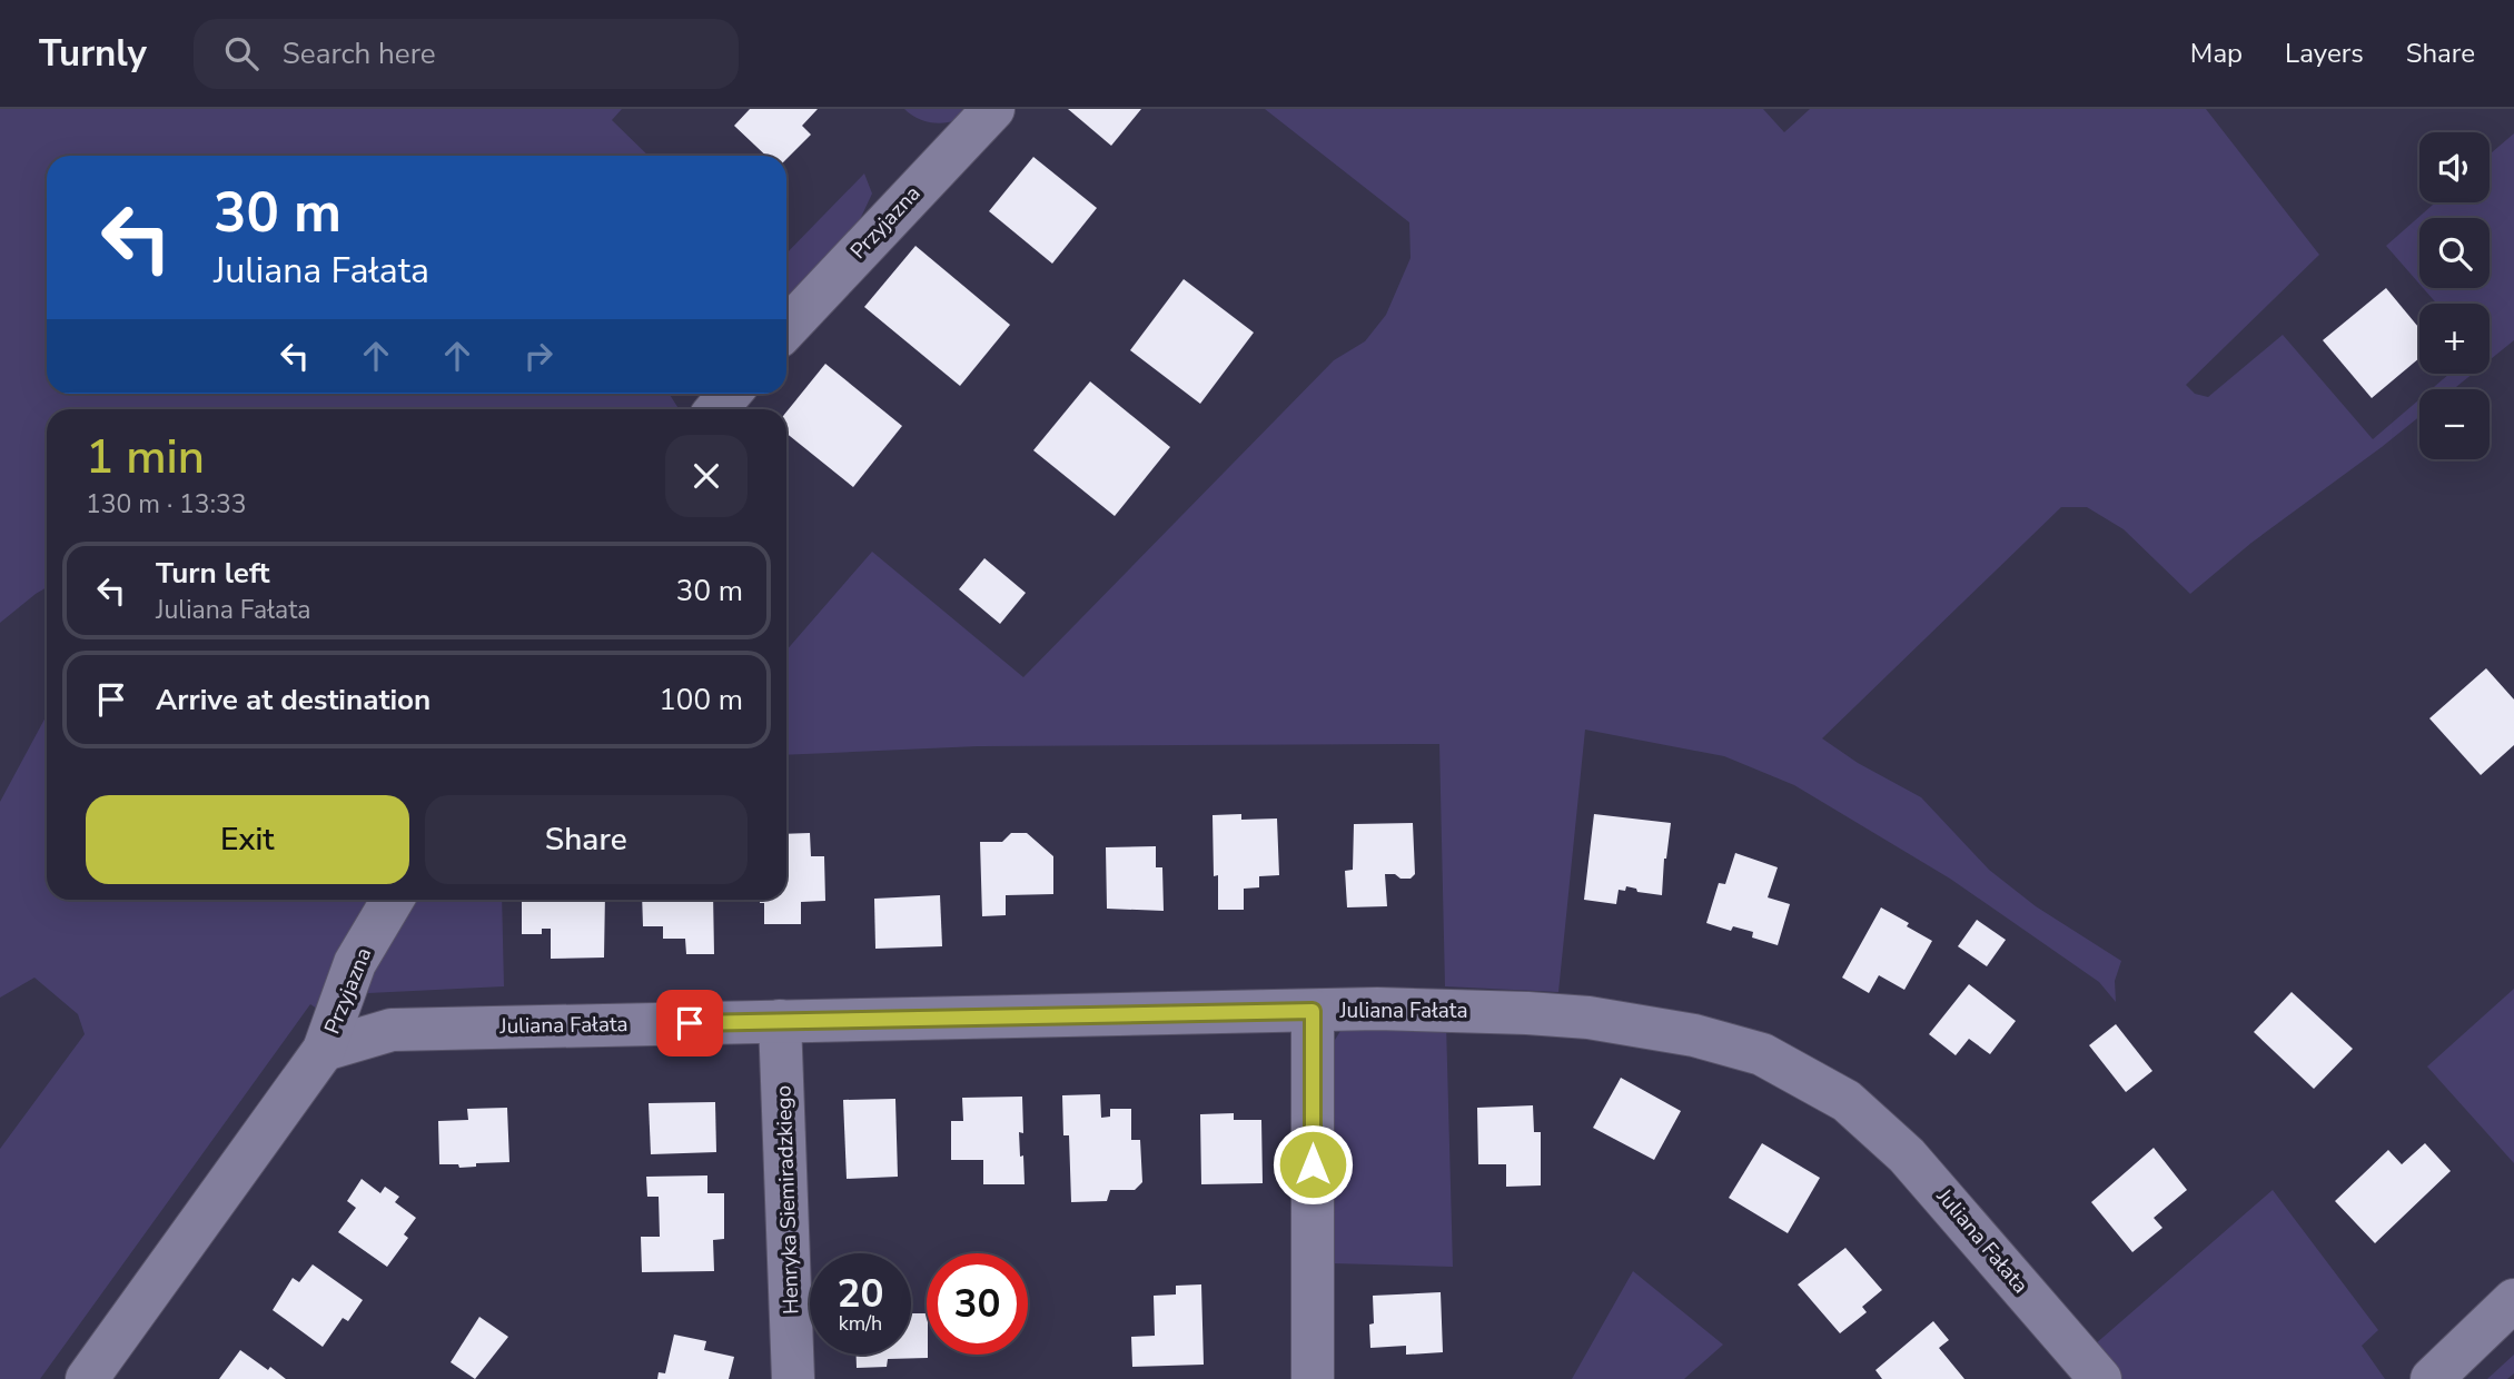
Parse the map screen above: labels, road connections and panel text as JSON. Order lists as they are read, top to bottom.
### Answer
{
  "streets": {
    "street": ["Przyjazna", "Juliana Fałata", "Henryka Siemiradzkiego"]
  },
  "crossings": [
    ["Przyjazna", "Juliana Fałata"],
    ["Juliana Fałata", "Henryka Siemiradzkiego"]
  ],
  "page": {
    "header": "Turnly",
    "search": "Search here",
    "nav": ["Map", "Layers", "Share"],
    "map_buttons": ["+", "−"],
    "turn": ["30 m", "Juliana Fałata"],
    "heading": ["1 min", "130 m · 13:33"],
    "list": [
      {
        "name": "Turn left",
        "note": "Juliana Fałata",
        "value": "30 m"
      },
      {
        "name": "Arrive at destination",
        "value": "100 m"
      }
    ],
    "buttons": ["Exit", "Share"],
    "speed": "20 km/h",
    "limit": "30"
  }
}
